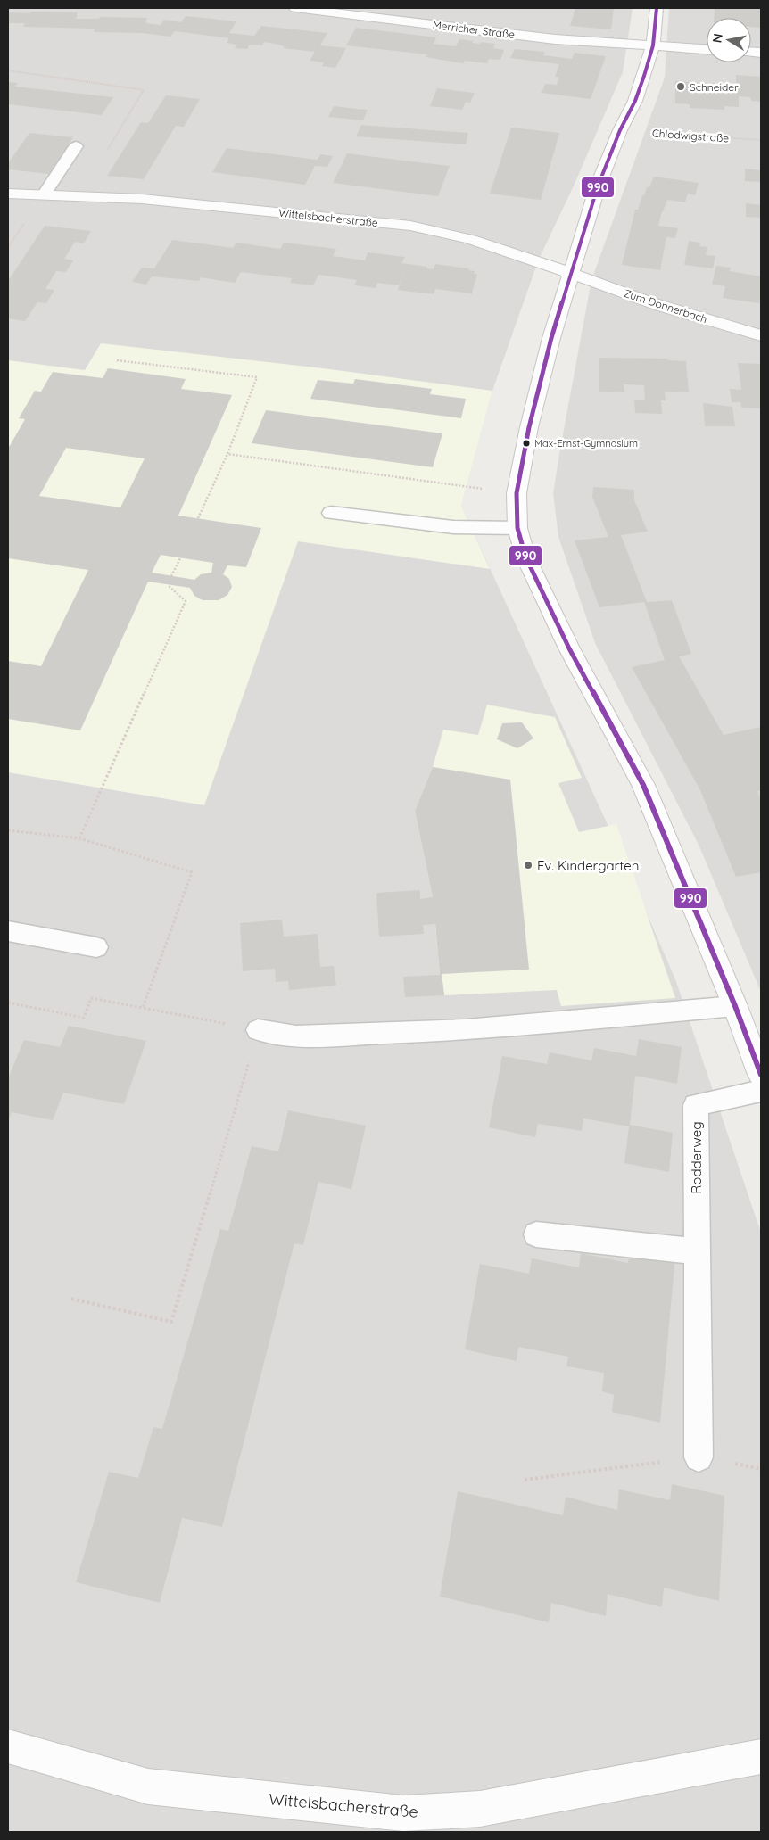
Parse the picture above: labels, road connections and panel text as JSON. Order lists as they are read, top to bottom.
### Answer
{
  "streets": {
    "street": ["Merricher Straße", "Wittelsbacherstraße", "Zum Donnerbach"],
    "lane": ["Rodderweg"],
    "path": ["Chlodwigstraße"]
  },
  "crossings": [
    ["Wittelsbacherstraße", "Zum Donnerbach"]
  ],
  "places": ["Schneider", "Max-Ernst-Gymnasium", "Ev. Kindergarten"],
  "lines": ["transit line 990"],
  "north": "left"
}
